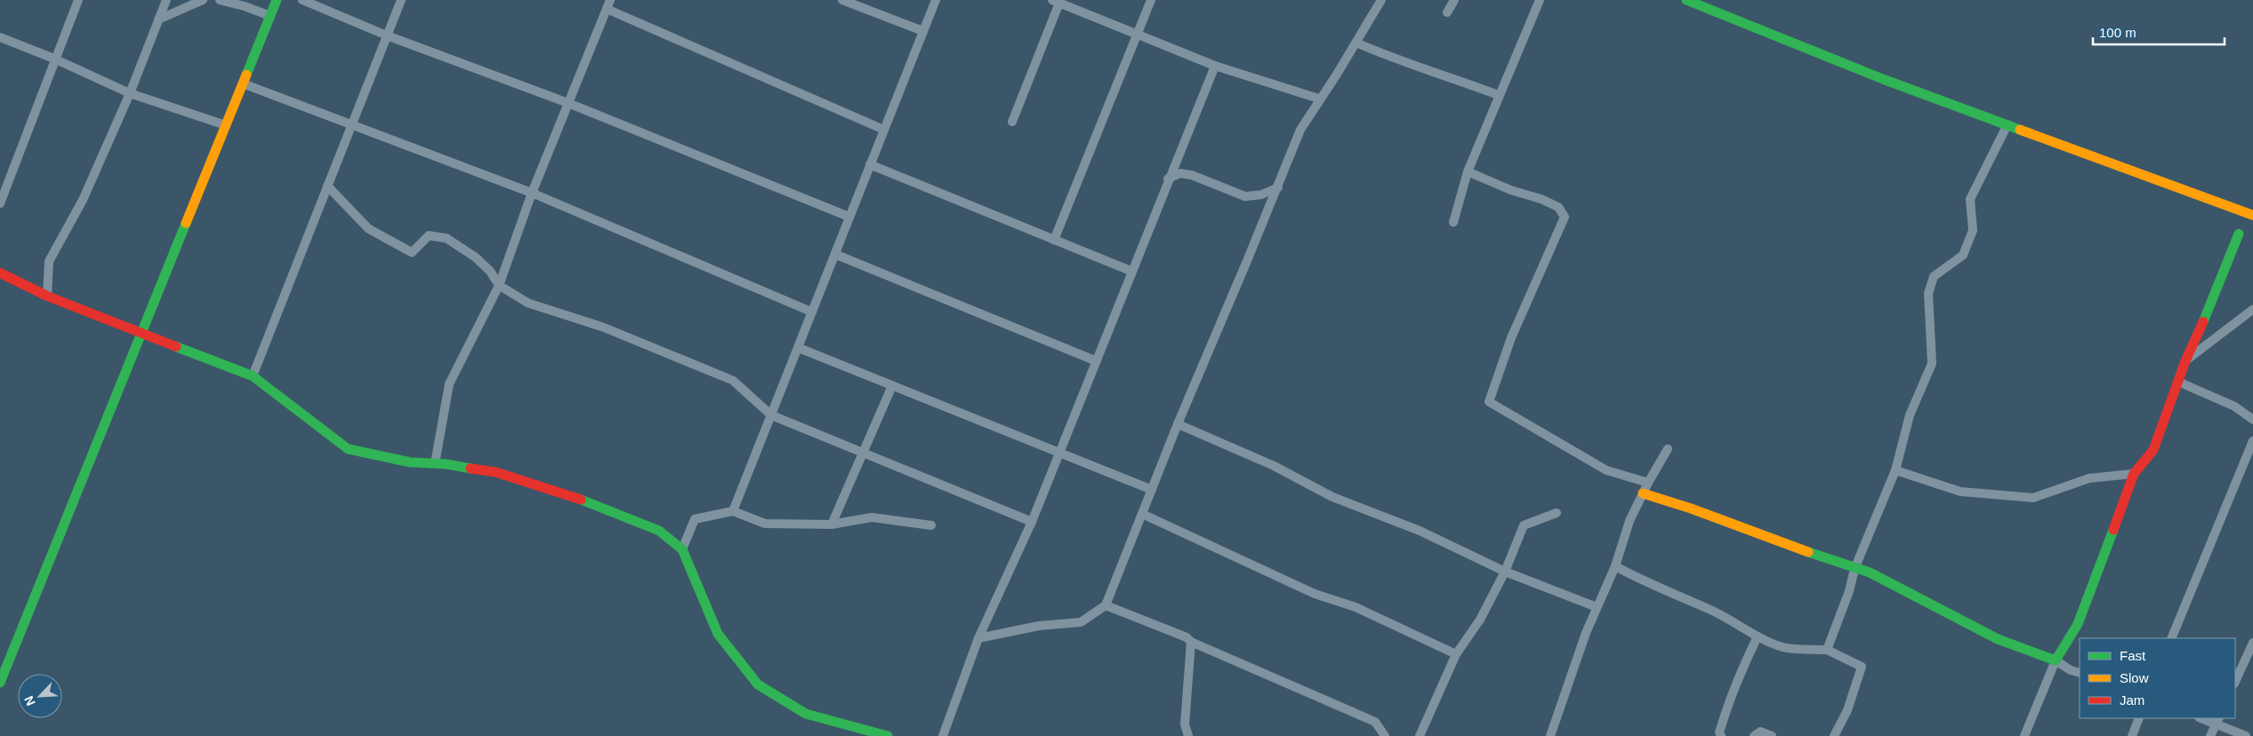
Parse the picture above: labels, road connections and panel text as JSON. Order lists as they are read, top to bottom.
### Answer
{
  "legend": ["Fast", "Slow", "Jam"],
  "scale_bar": "100 m",
  "north": "bottom left"
}
